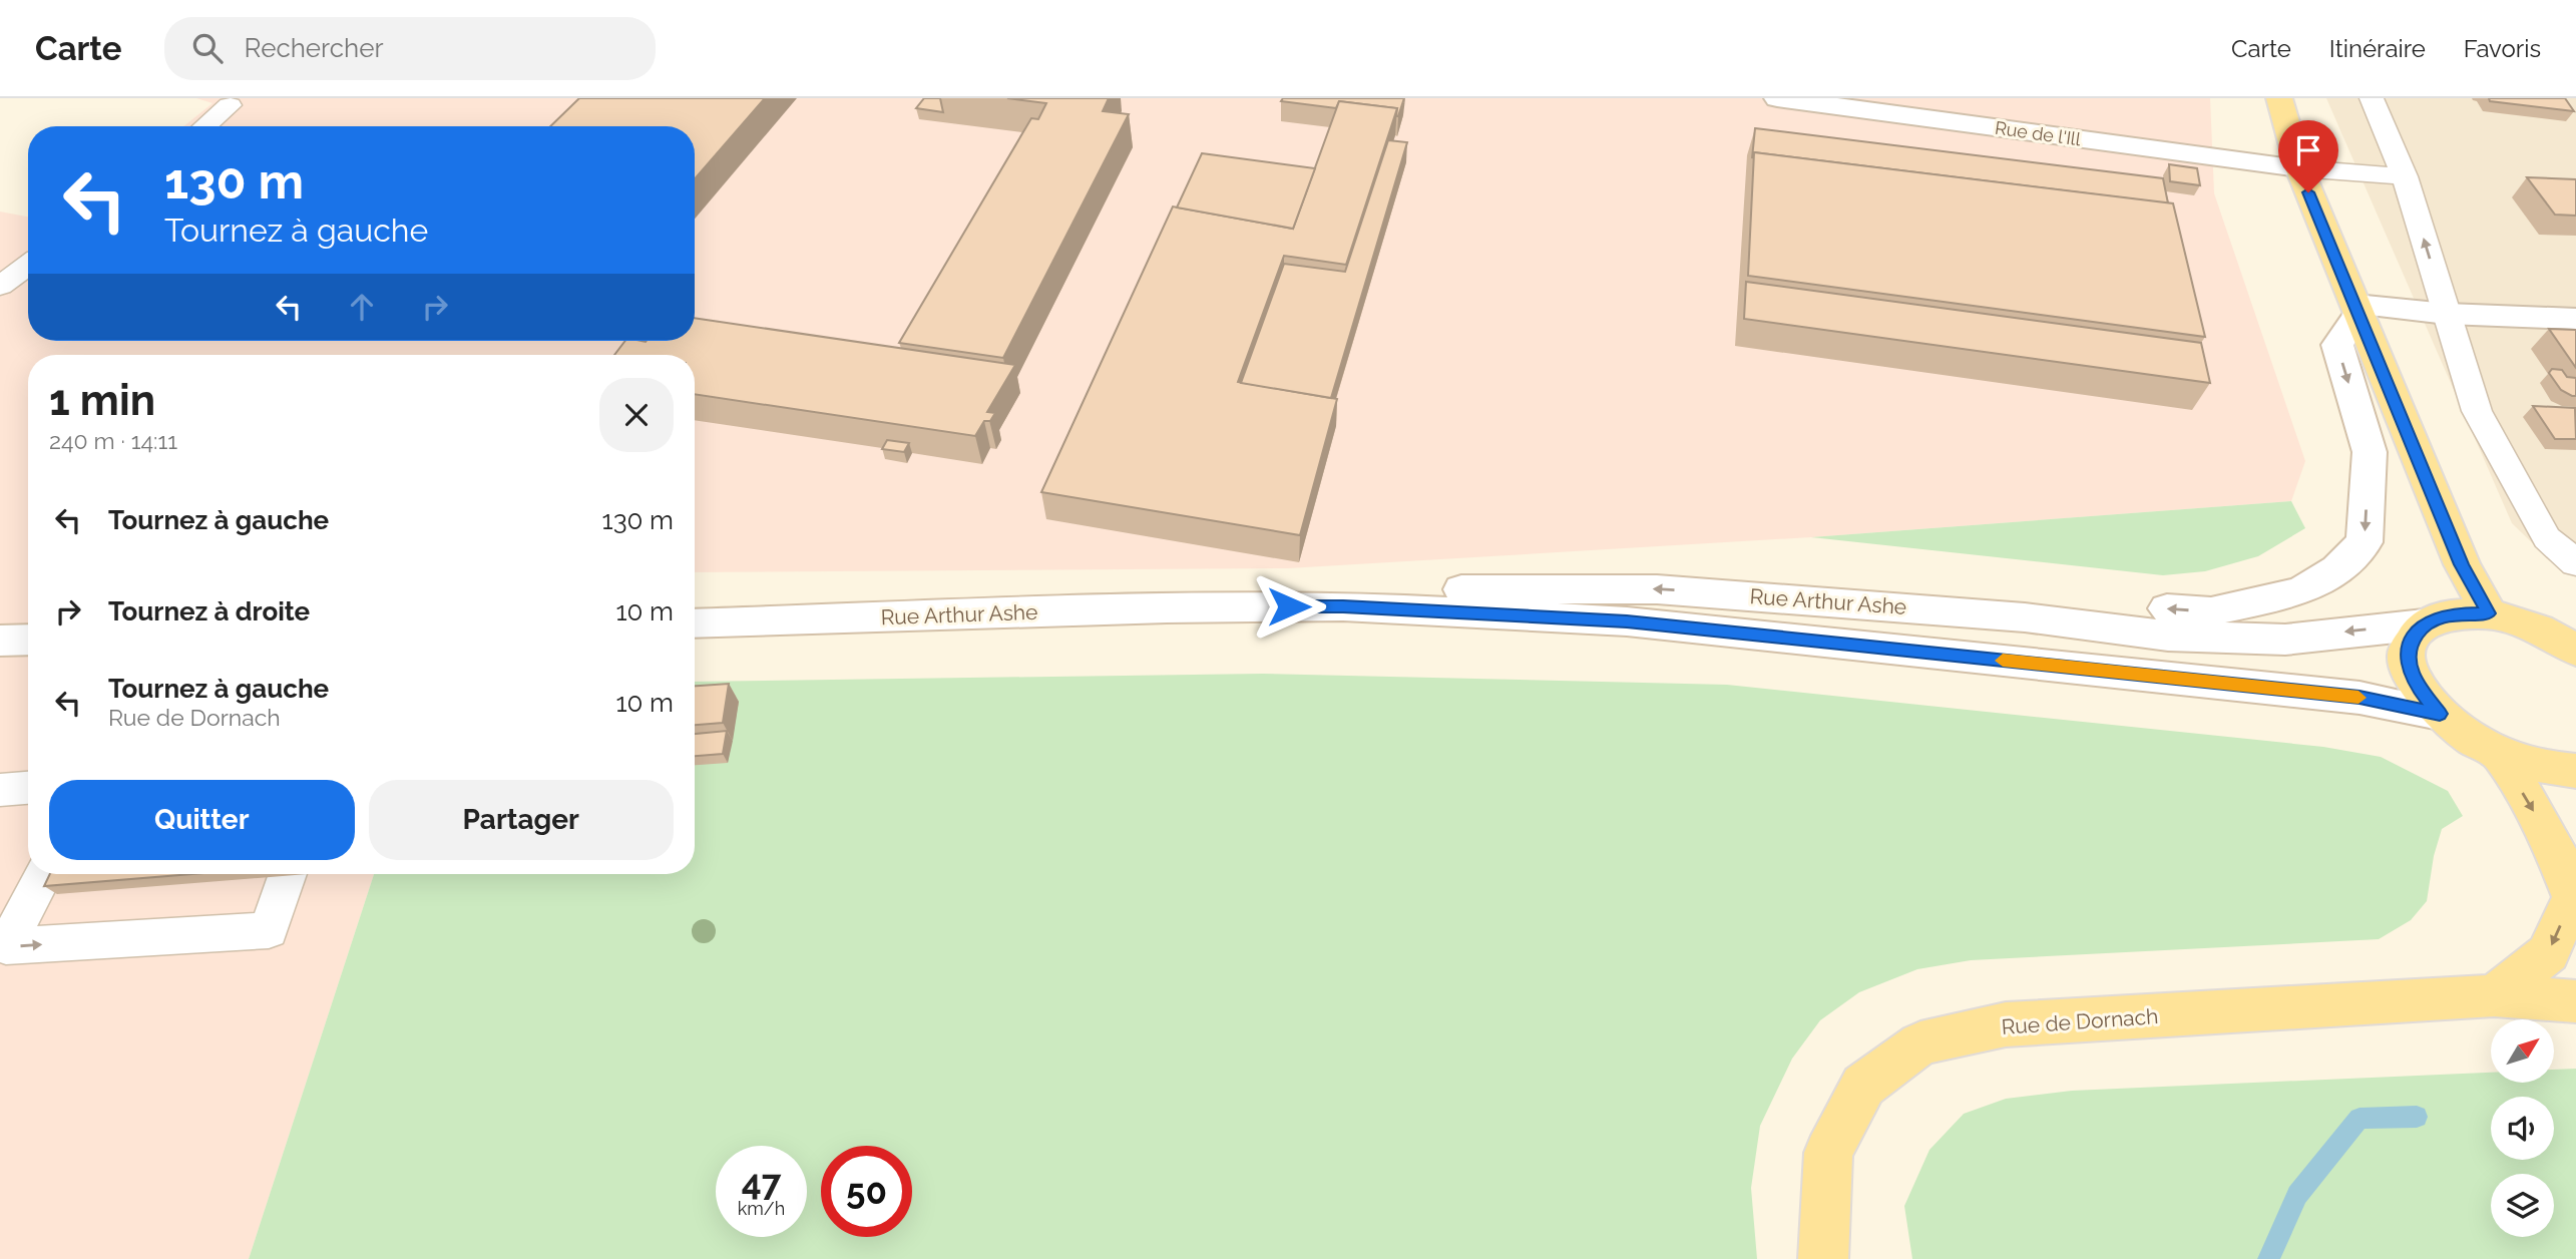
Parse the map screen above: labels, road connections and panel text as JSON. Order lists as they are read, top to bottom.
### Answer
{
  "streets": {
    "main road": ["Rue de l'Ill", "Rue Arthur Ashe", "Rue de Dornach"]
  },
  "north": "top right",
  "page": {
    "header": "Carte",
    "search": "Rechercher",
    "nav": ["Carte", "Itinéraire", "Favoris"],
    "turn": ["130 m", "Tournez à gauche"],
    "heading": ["1 min", "240 m · 14:11"],
    "list": [
      {
        "name": "Tournez à gauche",
        "value": "130 m"
      },
      {
        "name": "Tournez à droite",
        "value": "10 m"
      },
      {
        "name": "Tournez à gauche",
        "note": "Rue de Dornach",
        "value": "10 m"
      }
    ],
    "buttons": ["Quitter", "Partager"],
    "speed": "47 km/h",
    "limit": "50"
  }
}
